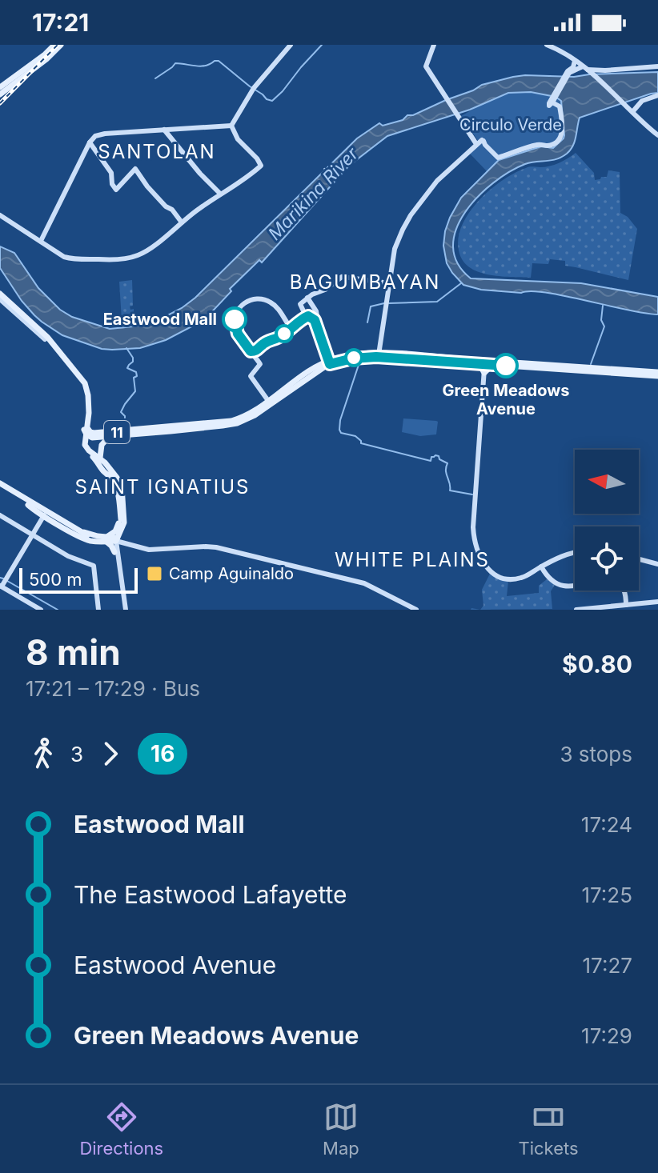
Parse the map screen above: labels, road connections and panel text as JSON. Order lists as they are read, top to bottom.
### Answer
{
  "streets": {
    "main road": ["11"]
  },
  "districts": [
    "SANTOLAN",
    "BAGUMBAYAN",
    "SAINT IGNATIUS",
    "WHITE PLAINS"
  ],
  "water": ["Marikina River"],
  "parks": ["Circulo Verde"],
  "places": {
    "other": ["Eastwood Mall", "Green Meadows Avenue"],
    "transit": ["Camp Aguinaldo"]
  },
  "lines": ["bus line 16"],
  "scale_bar": "500 m",
  "north": "left",
  "page": {
    "status": "17:21",
    "scale": "500 m",
    "heading": ["8 min", "17:21 – 17:29 · Bus", "$0.80"],
    "legs": ["3", "16", "3 stops"],
    "list": [
      {
        "name": "Eastwood Mall",
        "value": "17:24"
      },
      {
        "name": "The Eastwood Lafayette",
        "value": "17:25"
      },
      {
        "name": "Eastwood Avenue",
        "value": "17:27"
      },
      {
        "name": "Green Meadows Avenue",
        "value": "17:29"
      }
    ],
    "tabs": ["Directions", "Map", "Tickets"]
  }
}
